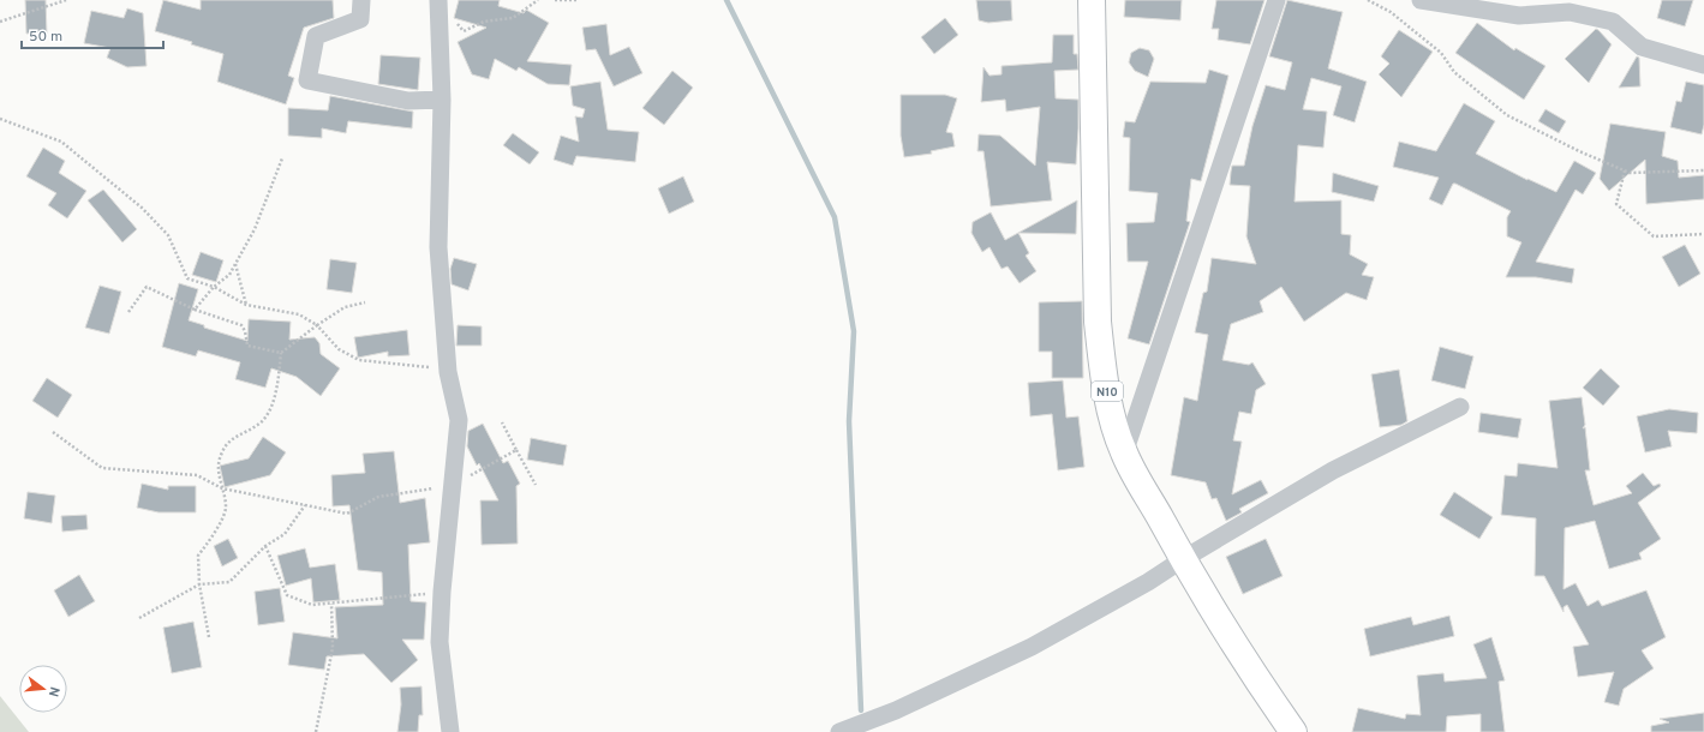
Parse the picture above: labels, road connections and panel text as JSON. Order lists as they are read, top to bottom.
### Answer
{
  "streets": {
    "main road": ["N10"]
  },
  "scale_bar": "50 m",
  "north": "right"
}
